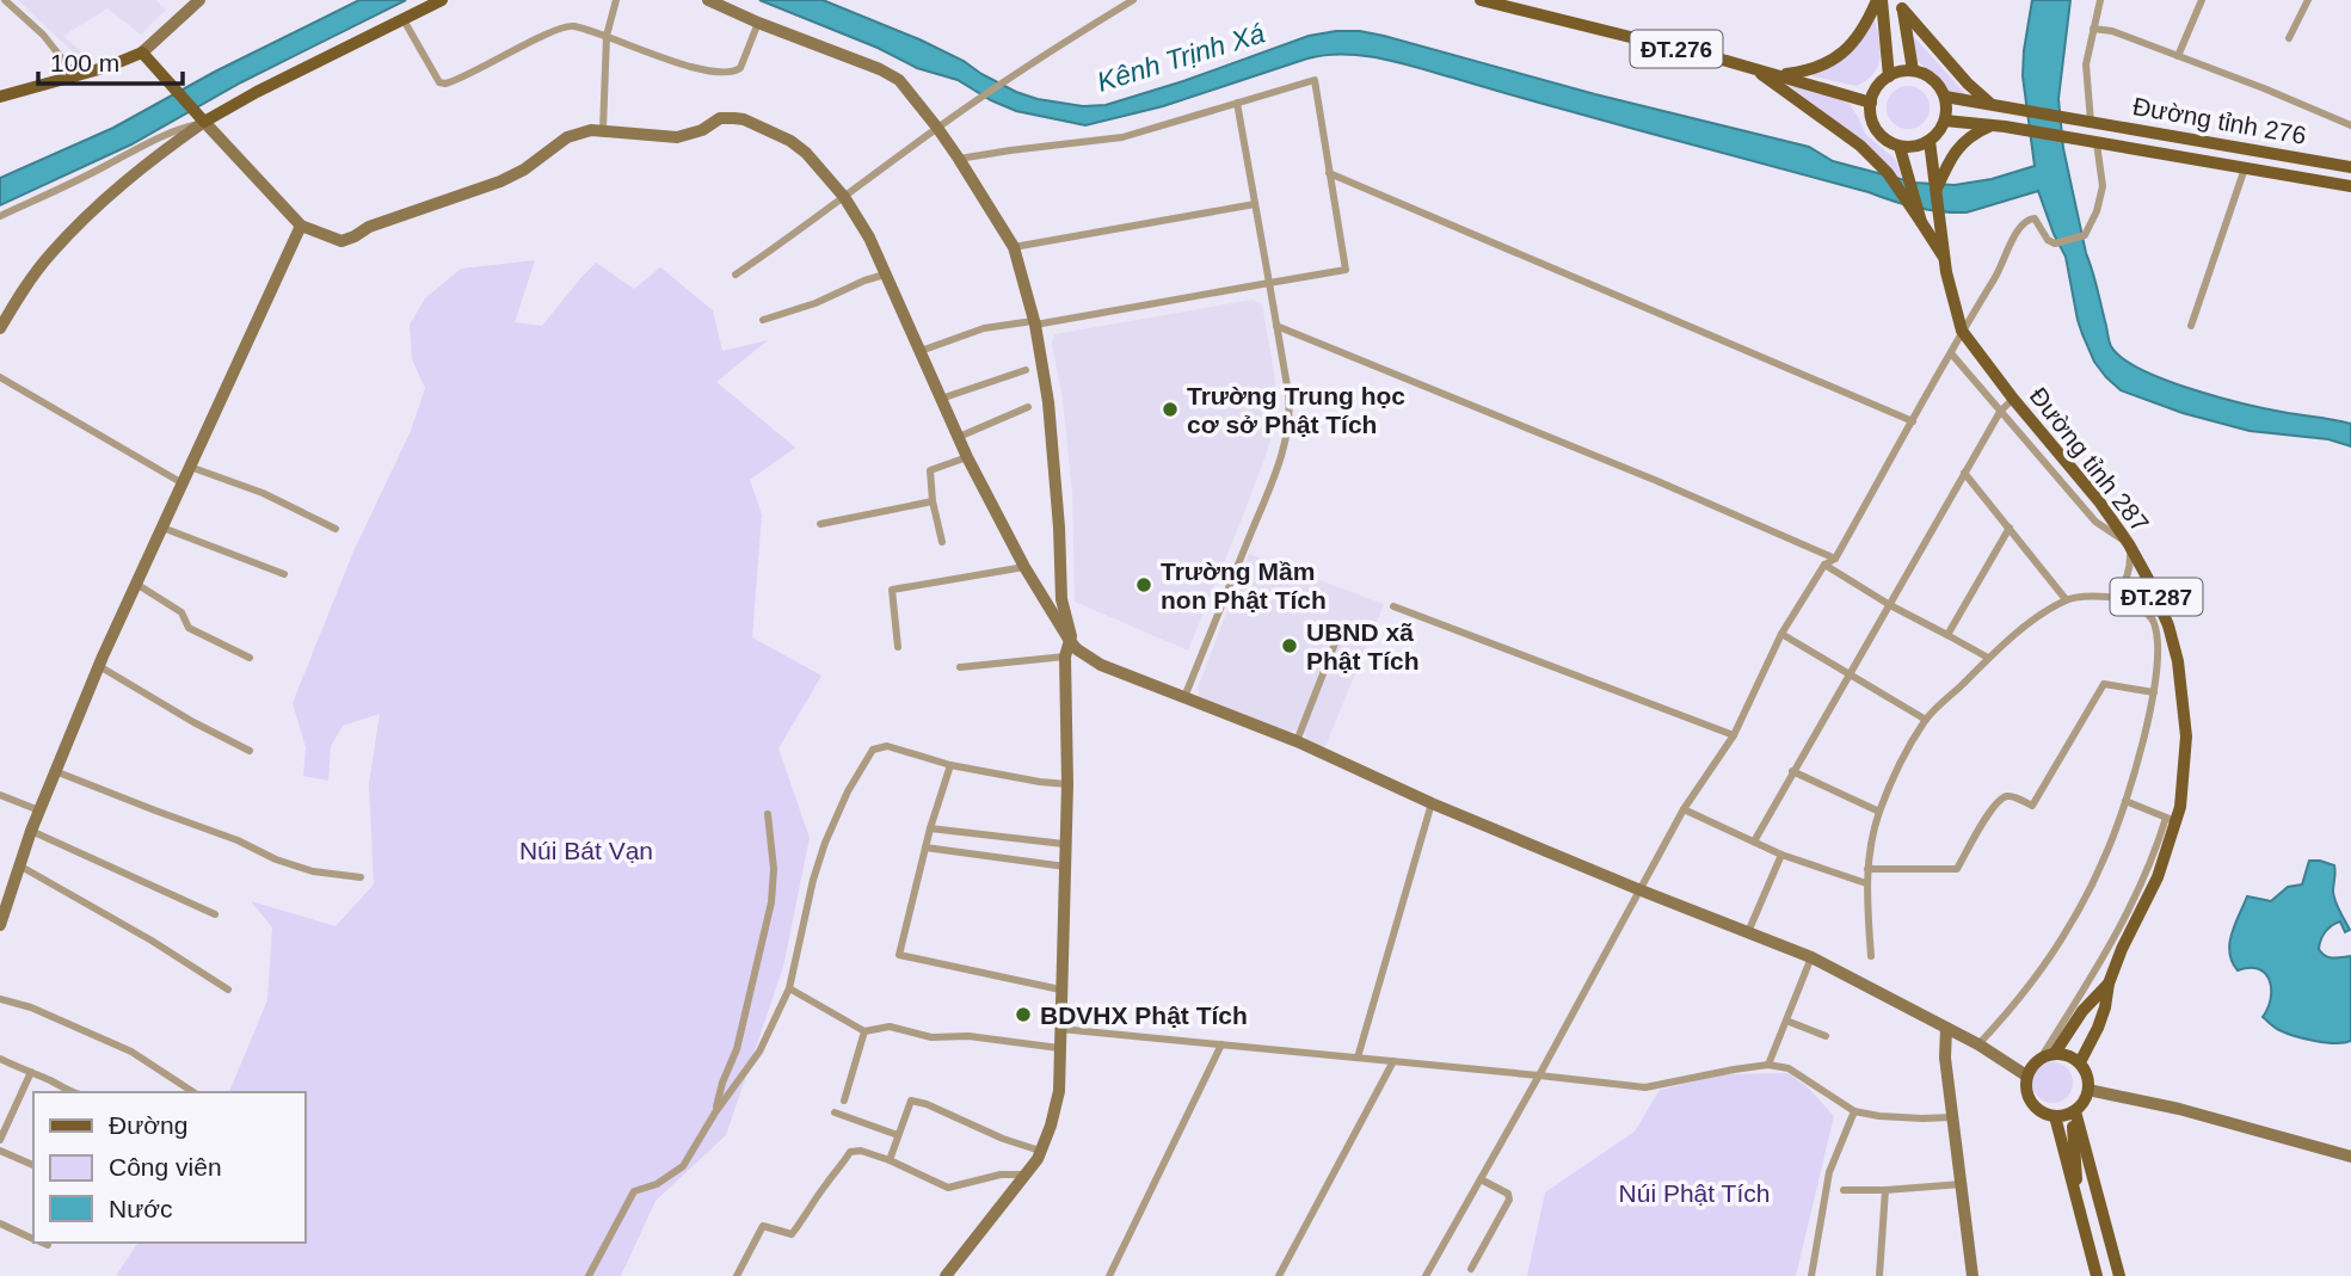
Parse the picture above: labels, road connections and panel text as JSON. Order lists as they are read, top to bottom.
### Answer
{
  "streets": {
    "main road": [
      "ĐT.276",
      "Đường tỉnh 276",
      "Đường tỉnh 287",
      "ĐT.287"
    ]
  },
  "crossings": [
    ["ĐT.276", "Đường tỉnh 287"]
  ],
  "water": ["Kênh Trịnh Xá"],
  "parks": ["Núi Bát Vạn", "Núi Phật Tích"],
  "places": [
    "Trường Trung học cơ sở Phật Tích",
    "Trường Mầm non Phật Tích",
    "UBND xã Phật Tích",
    "BDVHX Phật Tích"
  ],
  "legend": ["Đường", "Công viên", "Nước"],
  "scale_bar": "100 m"
}
